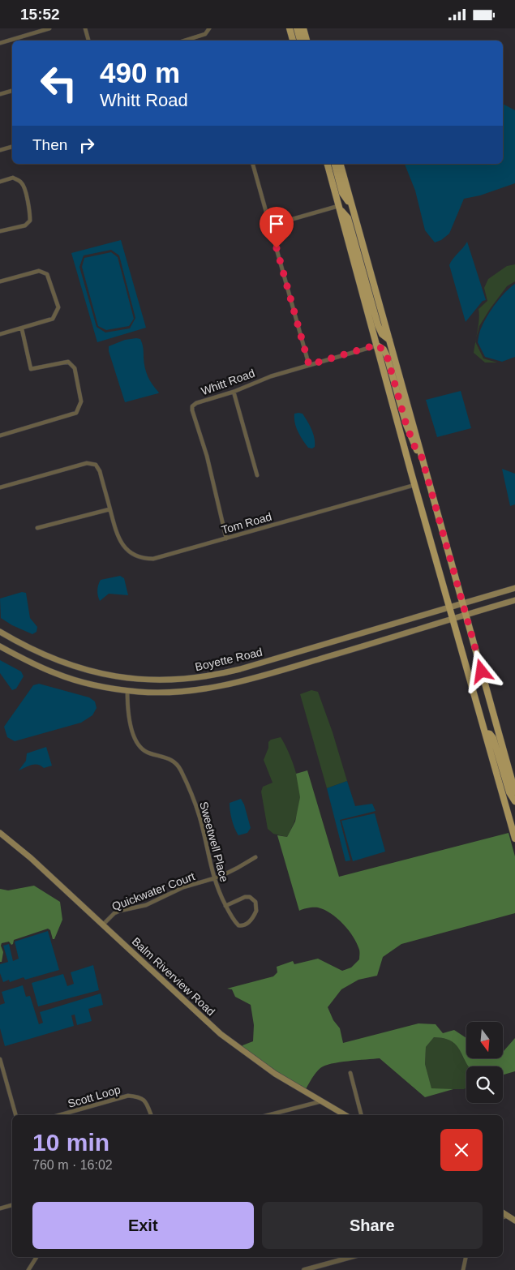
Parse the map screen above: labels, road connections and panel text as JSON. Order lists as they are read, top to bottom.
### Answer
{
  "streets": {
    "main road": ["Boyette Road", "Balm Riverview Road"],
    "street": [
      "Whitt Road",
      "Tom Road",
      "Sweetwell Place",
      "Quickwater Court",
      "Scott Loop"
    ]
  },
  "crossings": [
    ["Whitt Road", "Tom Road"],
    ["Boyette Road", "Sweetwell Place"],
    ["Sweetwell Place", "Quickwater Court"],
    ["Quickwater Court", "Balm Riverview Road"]
  ],
  "north": "bottom",
  "page": {
    "status": "15:52",
    "turn": ["490 m", "Whitt Road"],
    "then": "Then",
    "heading": ["10 min", "760 m · 16:02"],
    "buttons": ["Exit", "Share"]
  }
}
